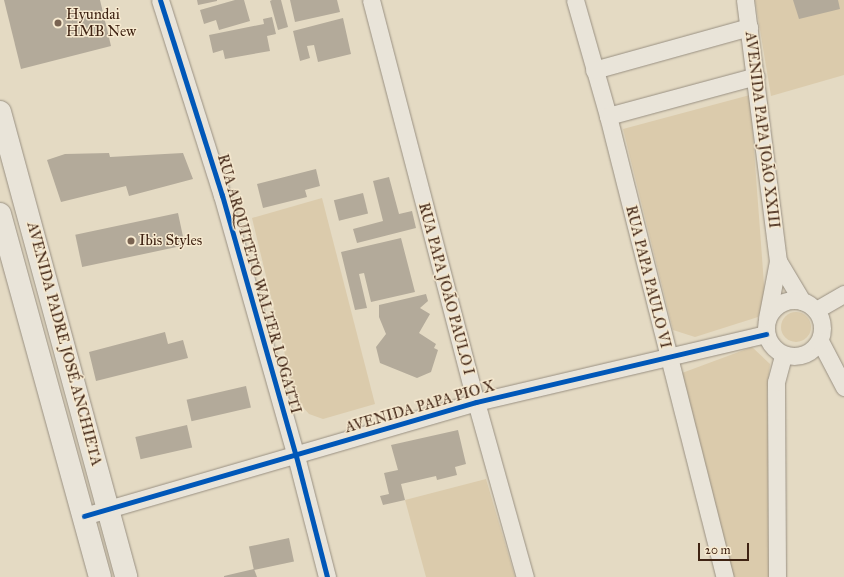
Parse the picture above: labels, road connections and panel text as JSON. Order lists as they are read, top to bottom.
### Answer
{
  "streets": {
    "main road": ["AVENIDA PADRE JOSÉ ANCHIETA"],
    "street": [
      "AVENIDA PAPA JOÃO XXIII",
      "RUA PAPA PAULO VI",
      "RUA ARQUITETO WALTER LOGATTI",
      "RUA PAPA JOÃO PAULO I",
      "AVENIDA PAPA PIO X"
    ]
  },
  "crossings": [
    ["AVENIDA PAPA JOÃO XXIII", "AVENIDA PAPA PIO X"],
    ["RUA PAPA PAULO VI", "AVENIDA PAPA PIO X"],
    ["RUA ARQUITETO WALTER LOGATTI", "AVENIDA PAPA PIO X"],
    ["RUA PAPA JOÃO PAULO I", "AVENIDA PAPA PIO X"],
    ["AVENIDA PADRE JOSÉ ANCHIETA", "AVENIDA PAPA PIO X"]
  ],
  "places": ["Hyundai HMB New", "Ibis Styles"],
  "scale_bar": "20 m"
}
